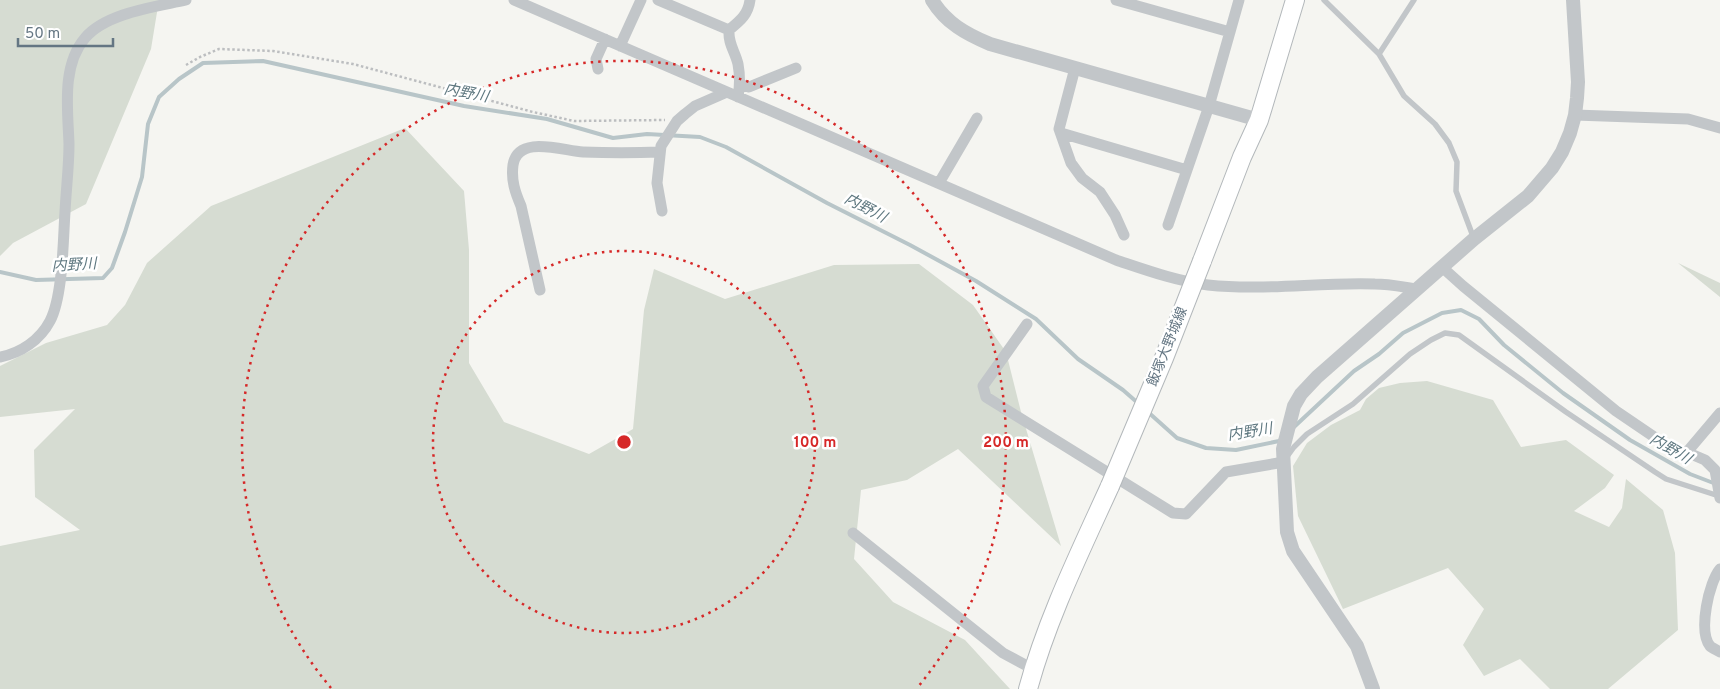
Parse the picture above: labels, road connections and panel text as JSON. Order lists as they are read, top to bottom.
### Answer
{
  "streets": {
    "main road": ["飯塚大野城線"]
  },
  "water": ["内野川"],
  "scale_bar": "50 m",
  "rings": ["100 m", "200 m"]
}
